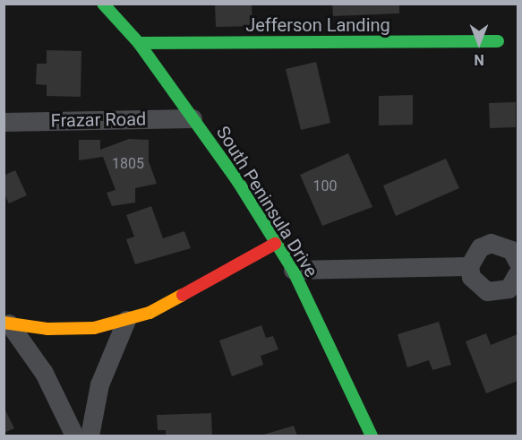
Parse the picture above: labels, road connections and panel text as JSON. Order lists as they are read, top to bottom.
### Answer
{
  "streets": {
    "street": ["Jefferson Landing", "Frazar Road", "South Peninsula Drive"]
  },
  "crossings": [
    ["Jefferson Landing", "South Peninsula Drive"],
    ["Frazar Road", "South Peninsula Drive"]
  ],
  "house_numbers": ["1805", "100"],
  "north": "bottom"
}
